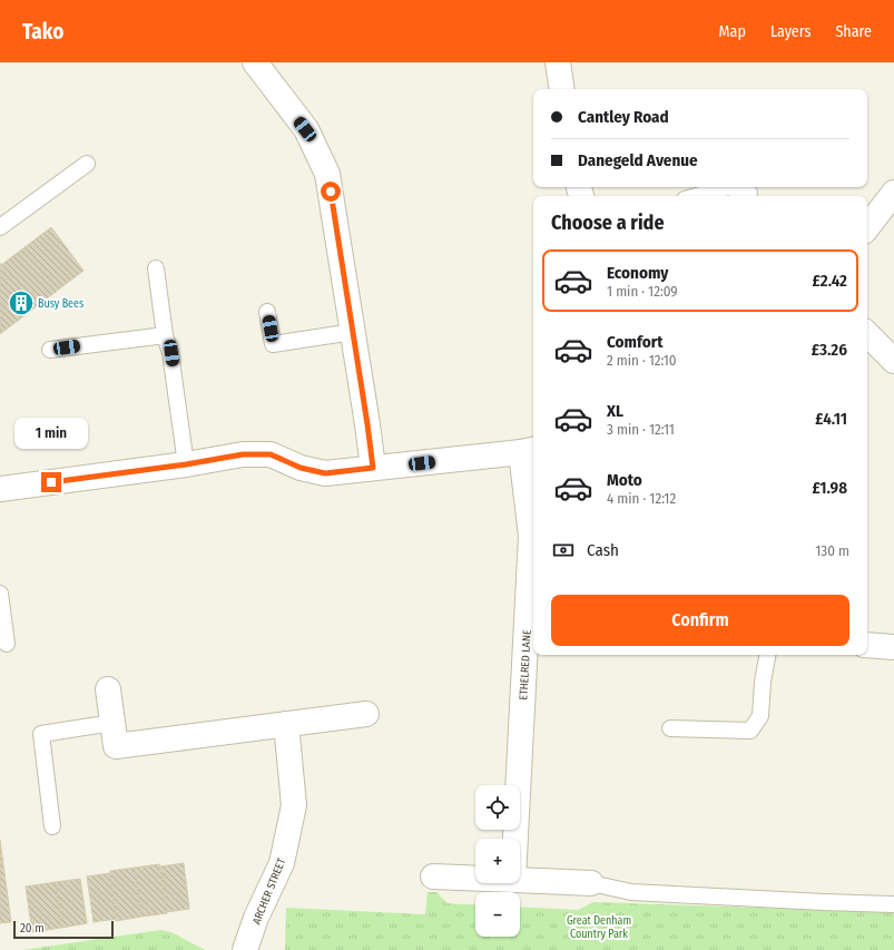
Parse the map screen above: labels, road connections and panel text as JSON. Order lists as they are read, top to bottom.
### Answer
{
  "streets": {
    "street": ["ETHELRED LANE", "ARCHER STREET"]
  },
  "parks": ["Great Denham Country Park"],
  "places": {
    "building": ["Busy Bees"]
  },
  "scale_bar": "20 m",
  "page": {
    "header": "Tako",
    "nav": ["Map", "Layers", "Share"],
    "banner": ["Cantley Road", "Danegeld Avenue"],
    "heading": "Choose a ride",
    "list": [
      {
        "name": "Economy",
        "note": "1 min · 12:09",
        "value": "£2.42"
      },
      {
        "name": "Comfort",
        "note": "2 min · 12:10",
        "value": "£3.26"
      },
      {
        "name": "XL",
        "note": "3 min · 12:11",
        "value": "£4.11"
      },
      {
        "name": "Moto",
        "note": "4 min · 12:12",
        "value": "£1.98"
      }
    ],
    "bubble": "1 min",
    "pay": ["Cash", "130 m"],
    "buttons": "Confirm",
    "map_buttons": ["+", "−"],
    "scale": "20 m"
  }
}
